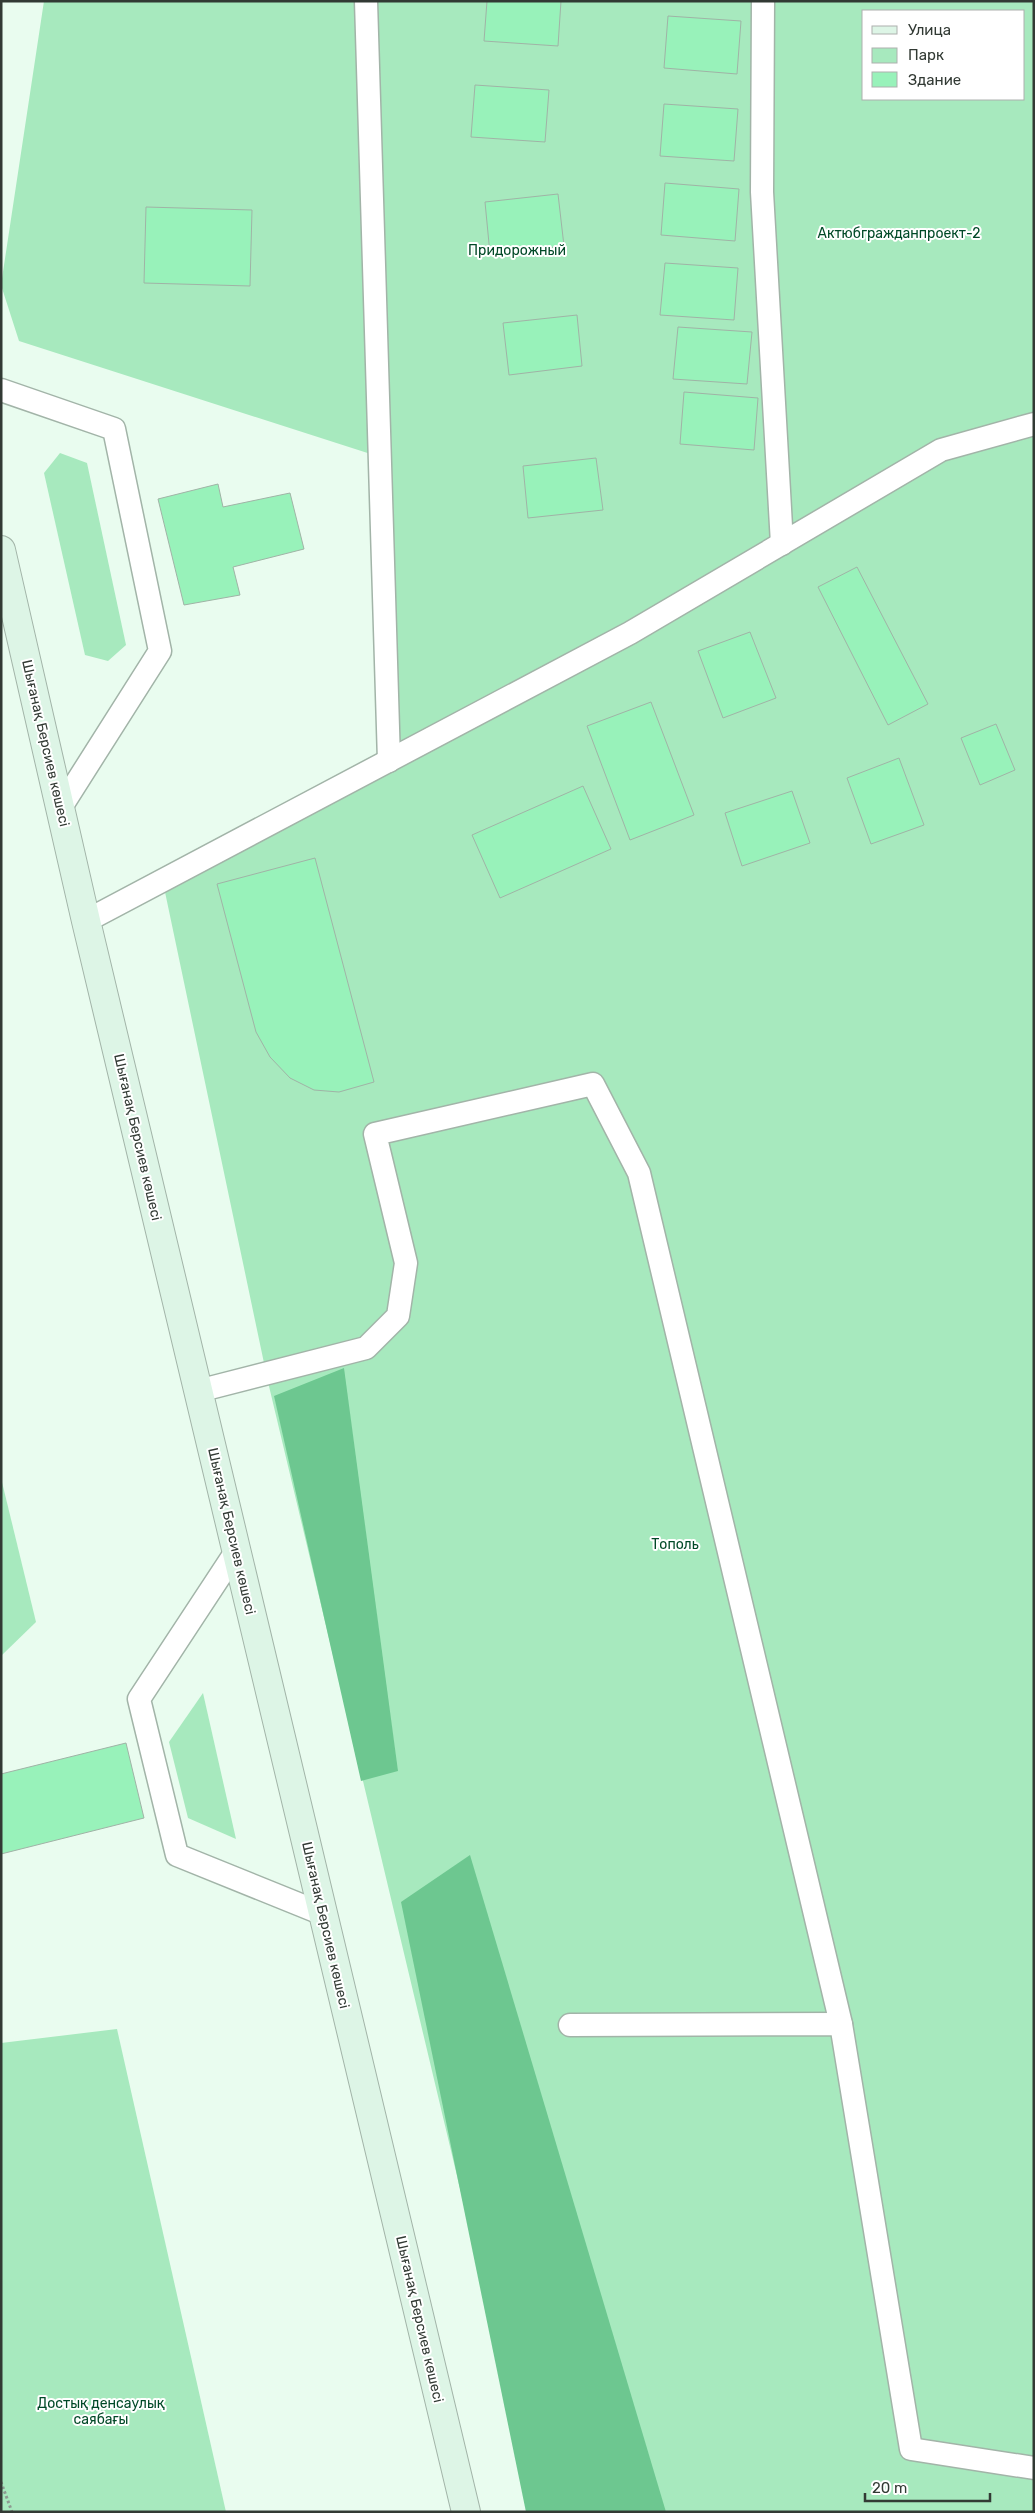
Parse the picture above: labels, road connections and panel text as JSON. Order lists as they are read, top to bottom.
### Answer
{
  "streets": {
    "main road": ["Шығанақ Берсиев көшесі"]
  },
  "parks": [
    "Актюбгражданпроект-2",
    "Придорожный",
    "Тополь",
    "Достық денсаулық саябағы"
  ],
  "legend": ["Улица", "Парк", "Здание"],
  "scale_bar": "20 m"
}
